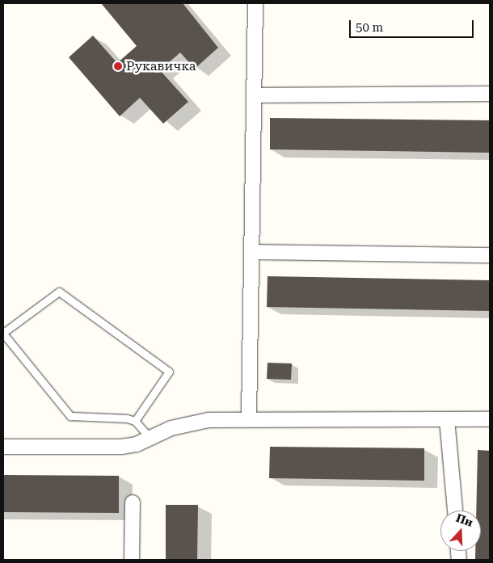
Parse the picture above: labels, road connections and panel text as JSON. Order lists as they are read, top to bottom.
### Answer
{
  "places": ["Рукавичка"],
  "scale_bar": "50 m",
  "north": "top"
}
